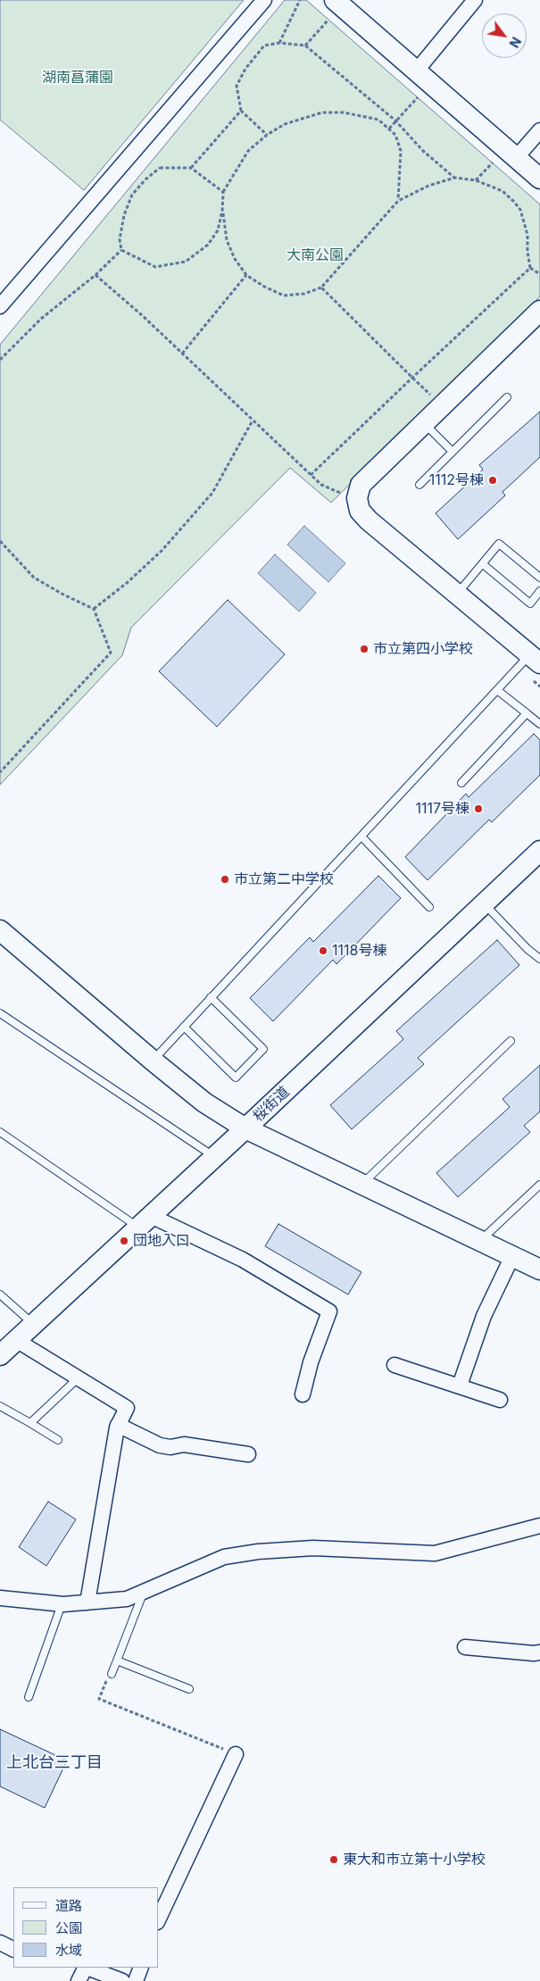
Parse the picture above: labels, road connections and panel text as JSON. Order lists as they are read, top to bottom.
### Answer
{
  "streets": {
    "street": ["桜街道"]
  },
  "districts": ["上北台三丁目"],
  "parks": ["湖南菖蒲園", "大南公園"],
  "places": [
    "1112号棟",
    "市立第四小学校",
    "1117号棟",
    "市立第二中学校",
    "1118号棟",
    "団地入口",
    "東大和市立第十小学校"
  ],
  "legend": ["道路", "公園", "水域"],
  "north": "bottom right"
}
